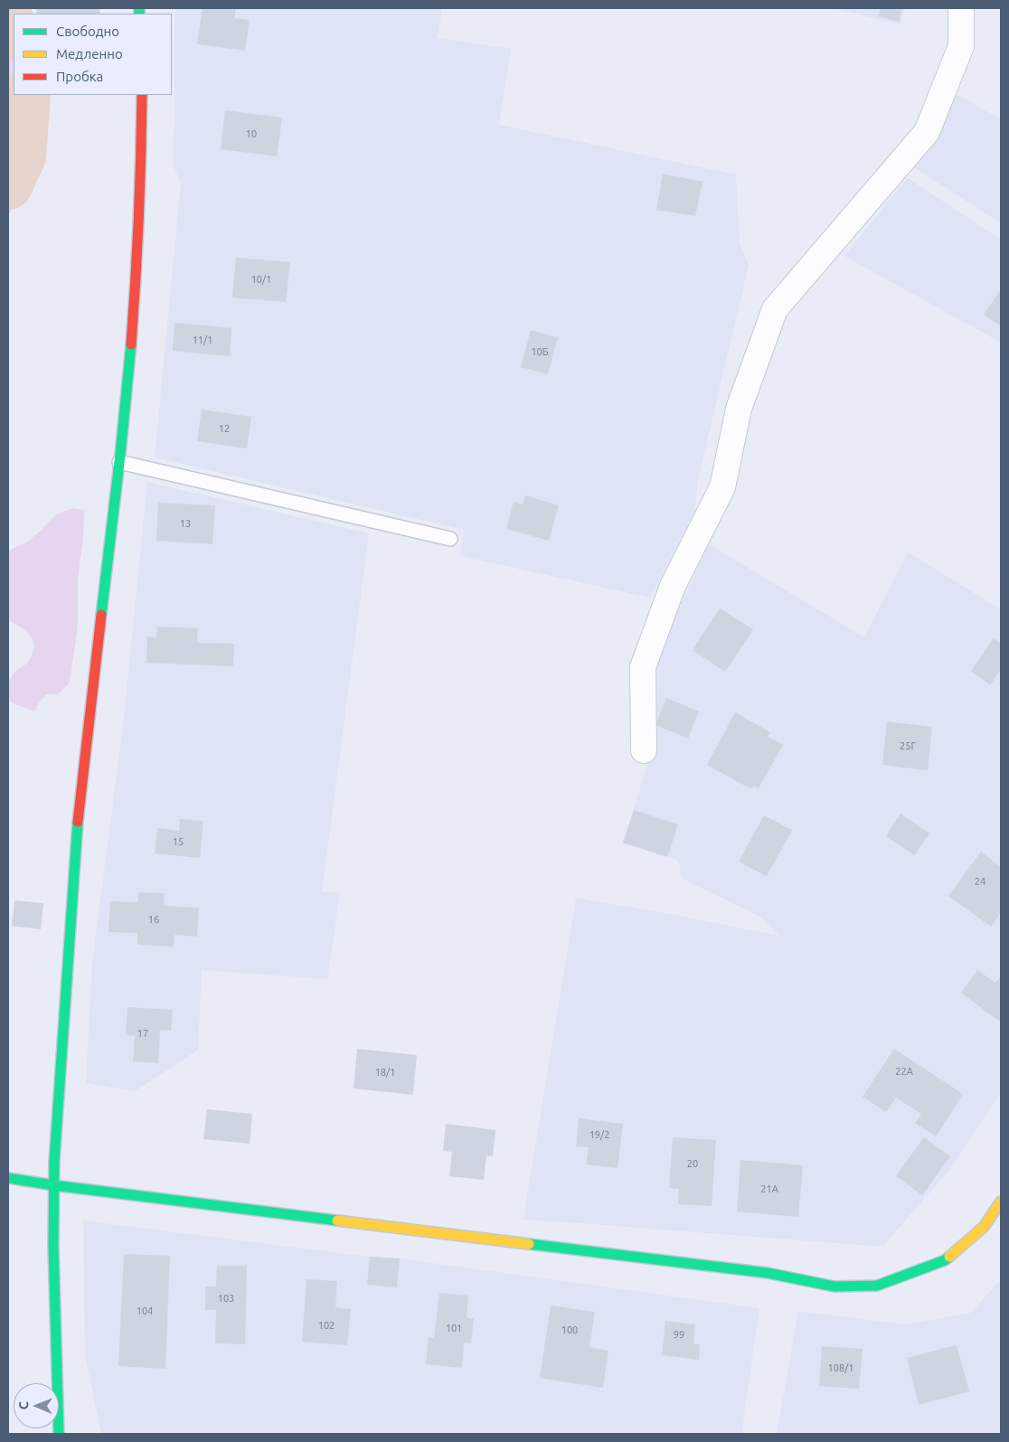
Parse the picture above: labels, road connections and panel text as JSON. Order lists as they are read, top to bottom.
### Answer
{
  "house_numbers": [
    "10",
    "10/1",
    "11/1",
    "10Б",
    "12",
    "13",
    "25Г",
    "15",
    "24",
    "16",
    "17",
    "22А",
    "18/1",
    "19/2",
    "20",
    "21А",
    "103",
    "104",
    "102",
    "101",
    "100",
    "99",
    "108/1"
  ],
  "legend": ["Свободно", "Медленно", "Пробка"],
  "north": "left"
}
